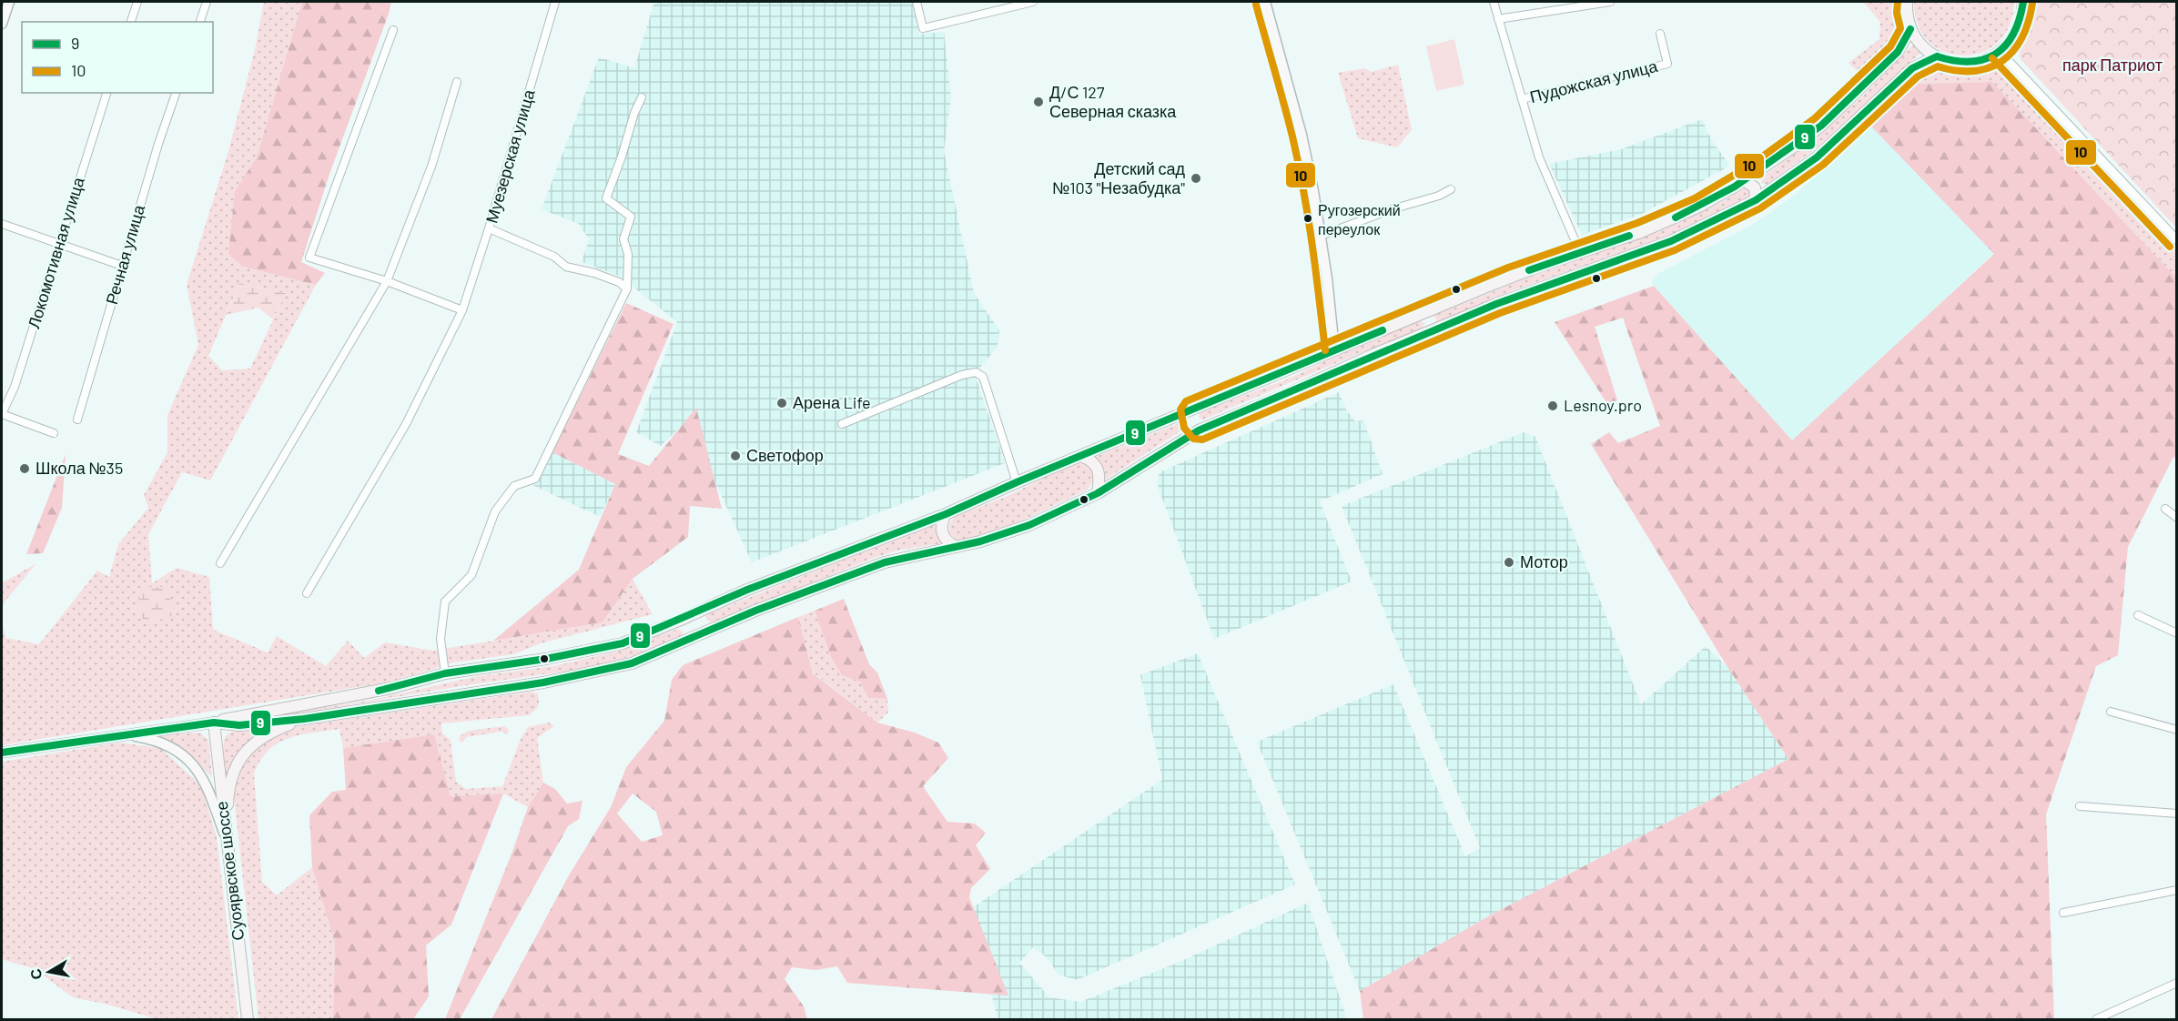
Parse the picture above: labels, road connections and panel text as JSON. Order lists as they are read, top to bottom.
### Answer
{
  "streets": {
    "main road": ["Суоярвское шоссе"],
    "street": [
      "Пудожская улица",
      "Муезерская улица",
      "Локомотивная улица",
      "Речная улица"
    ]
  },
  "parks": ["парк Патриот"],
  "places": [
    "Д/С 127 Северная сказка",
    "Детский сад №103 \"Незабудка\"",
    "Ругозерский переулок",
    "Арена Life",
    "Lesnoy.pro",
    "Светофор",
    "Школа №35",
    "Мотор"
  ],
  "lines": ["transit line 9", "transit line 10"],
  "legend": ["9", "10"],
  "north": "left"
}
